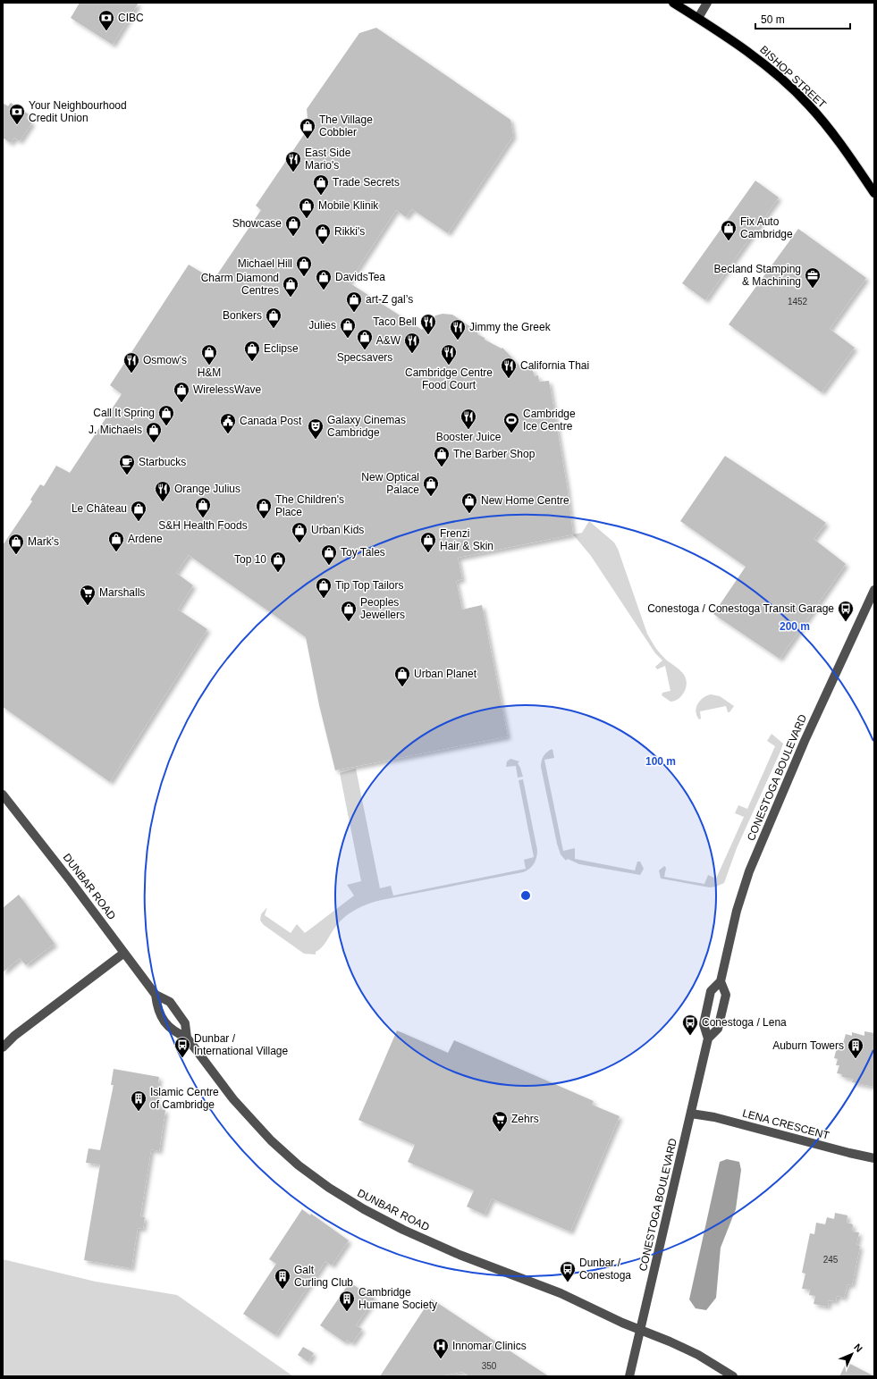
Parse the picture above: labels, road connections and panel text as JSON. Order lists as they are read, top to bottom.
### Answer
{
  "streets": {
    "main road": ["BISHOP STREET"],
    "street": ["CONESTOGA BOULEVARD", "DUNBAR ROAD", "LENA CRESCENT"]
  },
  "crossings": [
    ["CONESTOGA BOULEVARD", "DUNBAR ROAD"],
    ["CONESTOGA BOULEVARD", "LENA CRESCENT"]
  ],
  "places": {
    "bank": ["CIBC", "Your Neighbourhood Credit Union"],
    "shop": [
      "The Village Cobbler",
      "Trade Secrets",
      "Mobile Klinik",
      "Showcase",
      "Fix Auto Cambridge",
      "Rikki's",
      "Michael Hill",
      "DavidsTea",
      "Charm Diamond Centres",
      "art-Z gal’s",
      "Bonkers",
      "Julies",
      "Specsavers",
      "Eclipse",
      "H&M",
      "WirelessWave",
      "Call It Spring",
      "J. Michaels",
      "The Barber Shop",
      "New Optical Palace",
      "New Home Centre",
      "S&H Health Foods",
      "The Children's Place",
      "Le Château",
      "Urban Kids",
      "Ardene",
      "Frenzi Hair & Skin",
      "Mark's",
      "Toy Tales",
      "Top 10",
      "Tip Top Tailors",
      "Peoples Jewellers",
      "Urban Planet"
    ],
    "restaurant": [
      "East Side Mario's",
      "Taco Bell",
      "Jimmy the Greek",
      "A&W",
      "Cambridge Centre Food Court",
      "Osmow's",
      "California Thai",
      "Booster Juice",
      "Orange Julius"
    ],
    "office": ["Becland Stamping & Machining"],
    "sports": ["Cambridge Ice Centre"],
    "public building": ["Canada Post"],
    "theatre": ["Galaxy Cinemas Cambridge"],
    "cafe": ["Starbucks"],
    "supermarket": ["Marshalls", "Zehrs"],
    "bus stop": [
      "Conestoga / Conestoga Transit Garage",
      "Conestoga / Lena",
      "Dunbar / International Village",
      "Dunbar / Conestoga"
    ],
    "building": [
      "Auburn Towers",
      "Islamic Centre of Cambridge",
      "Galt Curling Club",
      "Cambridge Humane Society"
    ],
    "hospital": ["Innomar Clinics"]
  },
  "house_numbers": ["1452", "245", "350"],
  "scale_bar": "50 m",
  "north": "top right",
  "rings": ["200 m", "100 m"]
}
